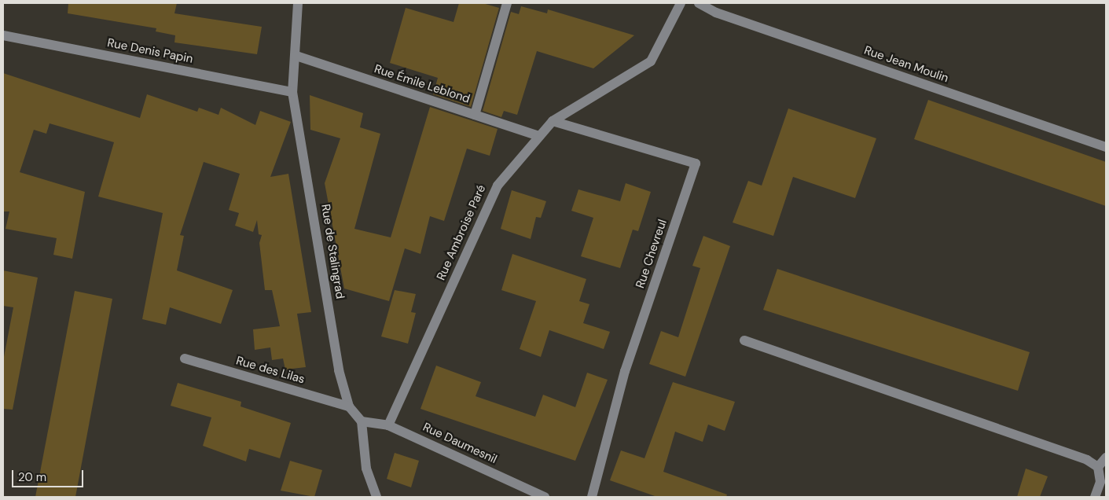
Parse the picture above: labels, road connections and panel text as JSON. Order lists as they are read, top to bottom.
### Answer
{
  "streets": {
    "street": [
      "Rue Denis Papin",
      "Rue Jean Moulin",
      "Rue Émile Leblond",
      "Rue Ambroise Paré",
      "Rue de Stalingrad",
      "Rue Chevreul",
      "Rue des Lilas",
      "Rue Daumesnil"
    ]
  },
  "crossings": [
    ["Rue Denis Papin", "Rue de Stalingrad"],
    ["Rue Émile Leblond", "Rue Ambroise Paré"],
    ["Rue Émile Leblond", "Rue de Stalingrad"],
    ["Rue Ambroise Paré", "Rue Chevreul"],
    ["Rue Ambroise Paré", "Rue Daumesnil"],
    ["Rue de Stalingrad", "Rue des Lilas"],
    ["Rue de Stalingrad", "Rue Daumesnil"]
  ],
  "scale_bar": "20 m"
}
